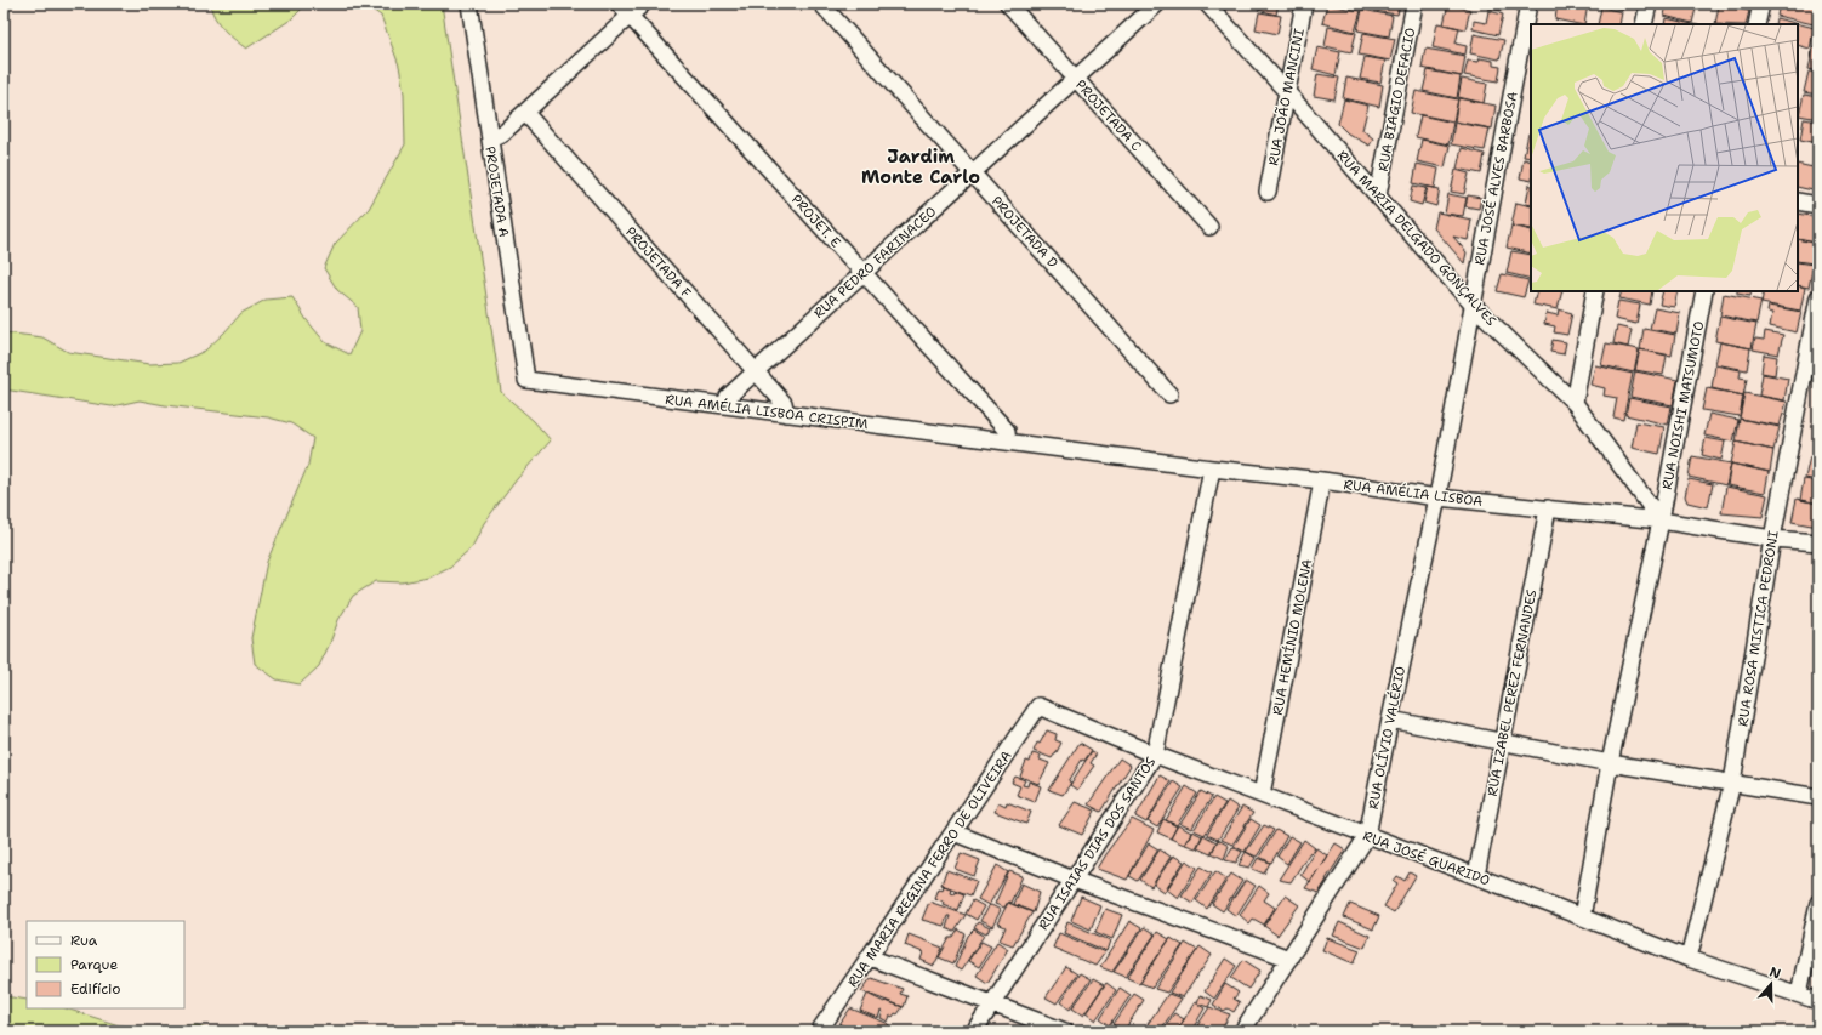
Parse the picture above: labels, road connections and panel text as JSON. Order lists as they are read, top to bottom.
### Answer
{
  "streets": {
    "street": [
      "RUA JOÃO MANCINI",
      "RUA BIAGIO DEFACIO",
      "PROJETADA C",
      "RUA JOSÉ ALVES BARBOSA",
      "PROJETADA A",
      "PROJET. E",
      "PROJETADA D",
      "RUA MARIA DELGADO GONÇALVES",
      "PROJETADA F",
      "RUA PEDRO FARINACEO",
      "RUA NOISHI MATSUMOTO",
      "RUA AMÉLIA LISBOA CRISPIM",
      "RUA AMÉLIA LISBOA",
      "RUA ROSA MISTICA PEDRONI",
      "RUA HEMÍNIO MOLENA",
      "RUA IZABEL PEREZ FERNANDES",
      "RUA OLÍVIO VALÉRIO",
      "RUA ISAIAS DIAS DOS SANTOS",
      "RUA JOSÉ GUARIDO",
      "RUA MARIA REGINA FERRO DE OLIVEIRA"
    ]
  },
  "crossings": [
    ["RUA JOÃO MANCINI", "RUA MARIA DELGADO GONÇALVES"],
    ["RUA BIAGIO DEFACIO", "RUA MARIA DELGADO GONÇALVES"],
    ["PROJETADA C", "RUA PEDRO FARINACEO"],
    ["RUA JOSÉ ALVES BARBOSA", "RUA MARIA DELGADO GONÇALVES"],
    ["RUA JOSÉ ALVES BARBOSA", "RUA AMÉLIA LISBOA"],
    ["RUA JOSÉ ALVES BARBOSA", "RUA OLÍVIO VALÉRIO"],
    ["PROJETADA A", "RUA AMÉLIA LISBOA CRISPIM"],
    ["PROJET. E", "RUA PEDRO FARINACEO"],
    ["PROJET. E", "RUA AMÉLIA LISBOA CRISPIM"],
    ["PROJET. E", "RUA AMÉLIA LISBOA"],
    ["PROJETADA D", "RUA PEDRO FARINACEO"],
    ["RUA MARIA DELGADO GONÇALVES", "RUA NOISHI MATSUMOTO"],
    ["RUA MARIA DELGADO GONÇALVES", "RUA AMÉLIA LISBOA"],
    ["PROJETADA F", "RUA PEDRO FARINACEO"],
    ["PROJETADA F", "RUA AMÉLIA LISBOA CRISPIM"],
    ["RUA PEDRO FARINACEO", "RUA AMÉLIA LISBOA CRISPIM"],
    ["RUA NOISHI MATSUMOTO", "RUA AMÉLIA LISBOA"],
    ["RUA NOISHI MATSUMOTO", "RUA JOSÉ GUARIDO"],
    ["RUA AMÉLIA LISBOA CRISPIM", "RUA AMÉLIA LISBOA"],
    ["RUA AMÉLIA LISBOA", "RUA ROSA MISTICA PEDRONI"],
    ["RUA AMÉLIA LISBOA", "RUA HEMÍNIO MOLENA"],
    ["RUA AMÉLIA LISBOA", "RUA IZABEL PEREZ FERNANDES"],
    ["RUA AMÉLIA LISBOA", "RUA OLÍVIO VALÉRIO"],
    ["RUA AMÉLIA LISBOA", "RUA ISAIAS DIAS DOS SANTOS"],
    ["RUA ROSA MISTICA PEDRONI", "RUA JOSÉ GUARIDO"],
    ["RUA HEMÍNIO MOLENA", "RUA JOSÉ GUARIDO"],
    ["RUA IZABEL PEREZ FERNANDES", "RUA JOSÉ GUARIDO"],
    ["RUA OLÍVIO VALÉRIO", "RUA JOSÉ GUARIDO"],
    ["RUA ISAIAS DIAS DOS SANTOS", "RUA JOSÉ GUARIDO"],
    ["RUA JOSÉ GUARIDO", "RUA MARIA REGINA FERRO DE OLIVEIRA"]
  ],
  "districts": ["Jardim Monte Carlo"],
  "legend": ["Rua", "Parque", "Edifício"],
  "north": "top"
}
